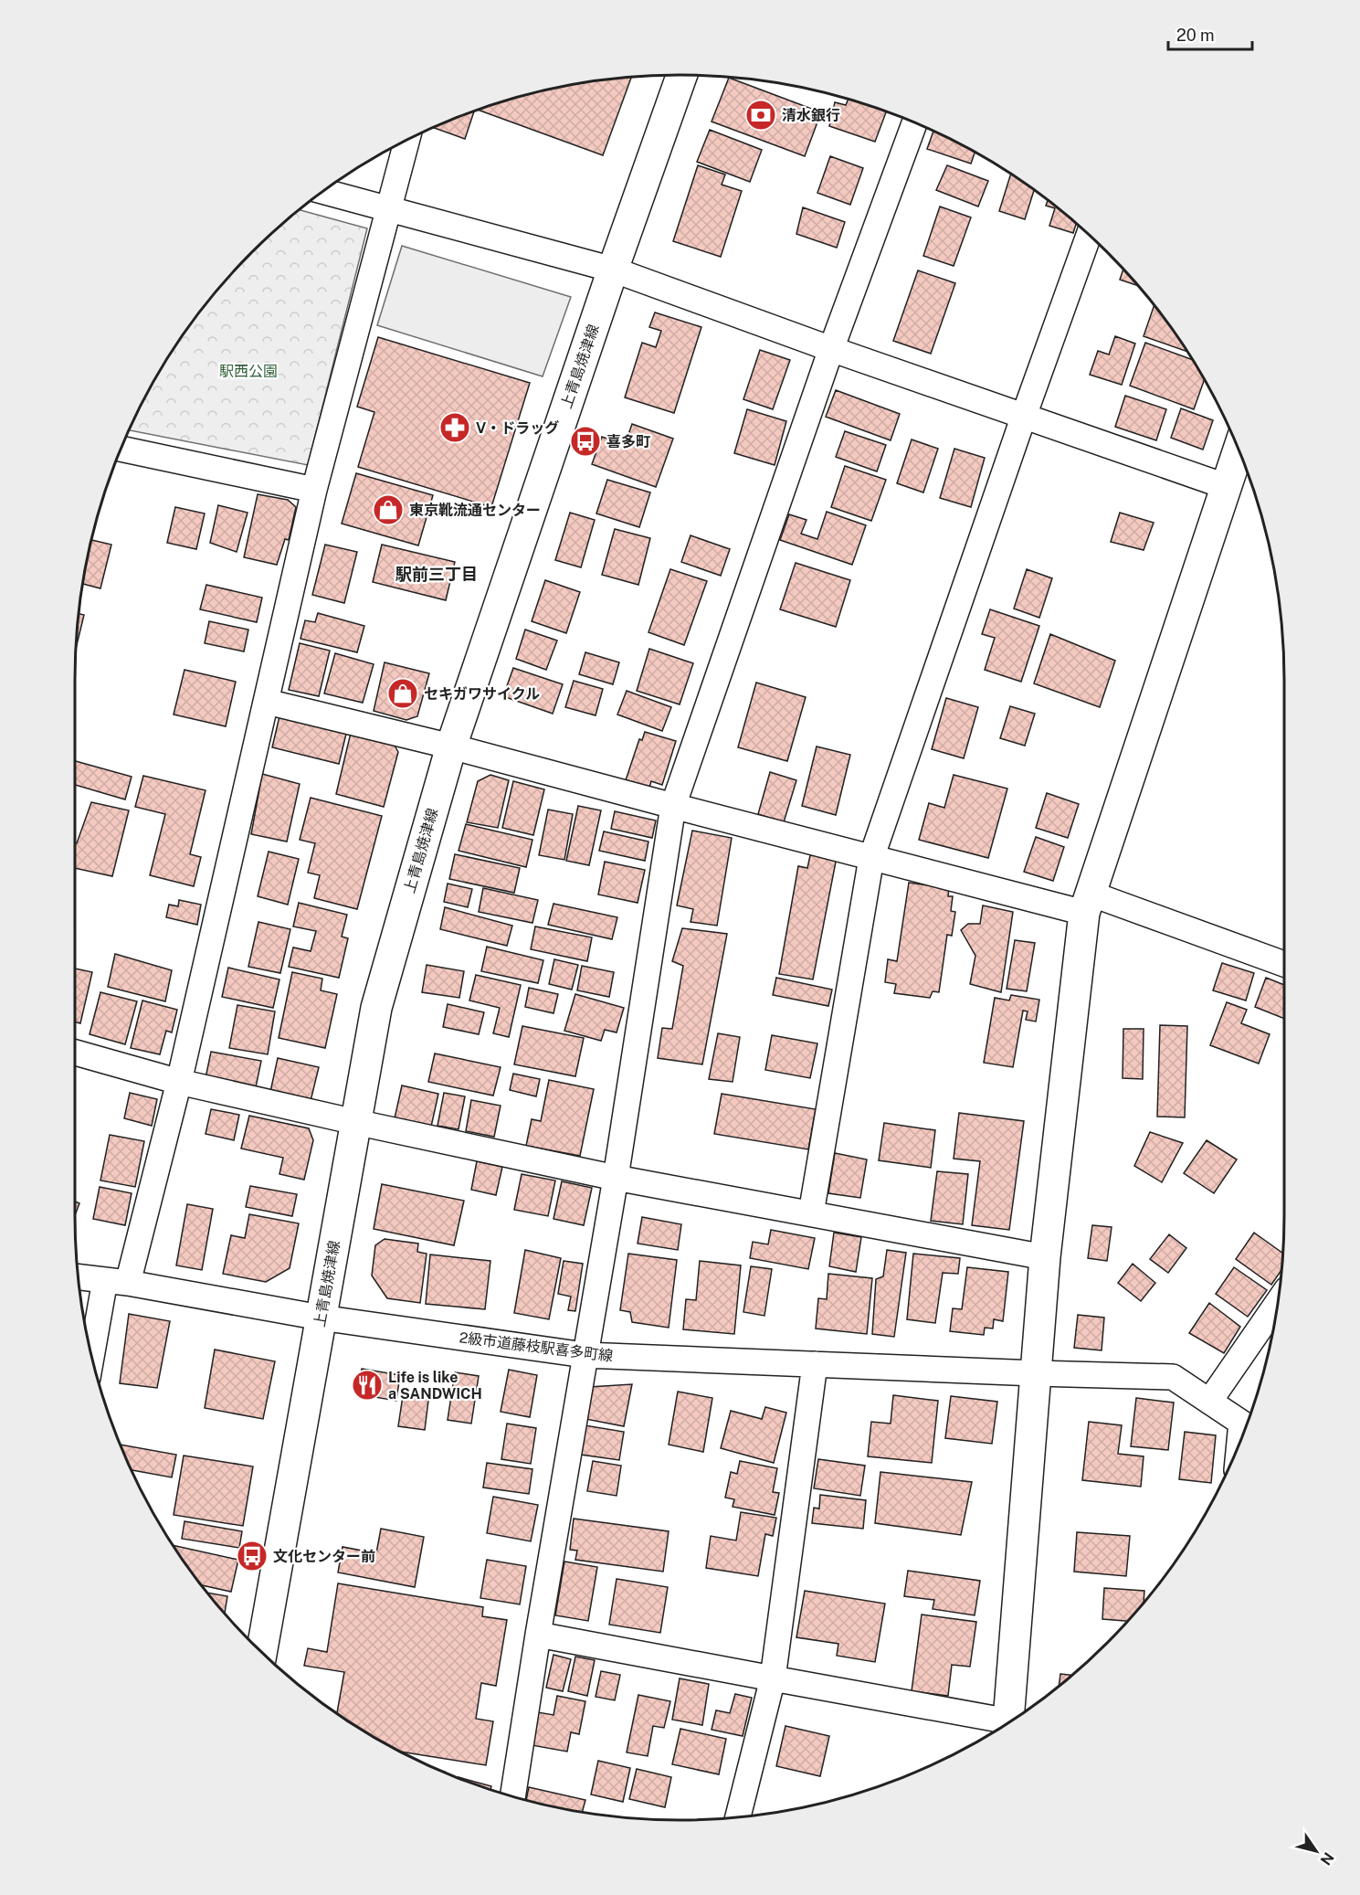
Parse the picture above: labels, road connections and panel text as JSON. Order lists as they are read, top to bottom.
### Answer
{
  "streets": {
    "main road": ["上青島焼津線"],
    "street": ["2級市道藤枝駅喜多町線"]
  },
  "crossings": [
    ["上青島焼津線", "2級市道藤枝駅喜多町線"]
  ],
  "districts": ["駅前三丁目"],
  "parks": ["駅西公園"],
  "places": {
    "bank": ["清水銀行"],
    "pharmacy": ["V・ドラッグ"],
    "bus stop": ["喜多町", "文化センター前"],
    "shop": ["東京靴流通センター", "セキガワサイクル"],
    "restaurant": ["Life is like a SANDWICH"]
  },
  "scale_bar": "20 m",
  "north": "bottom right"
}
